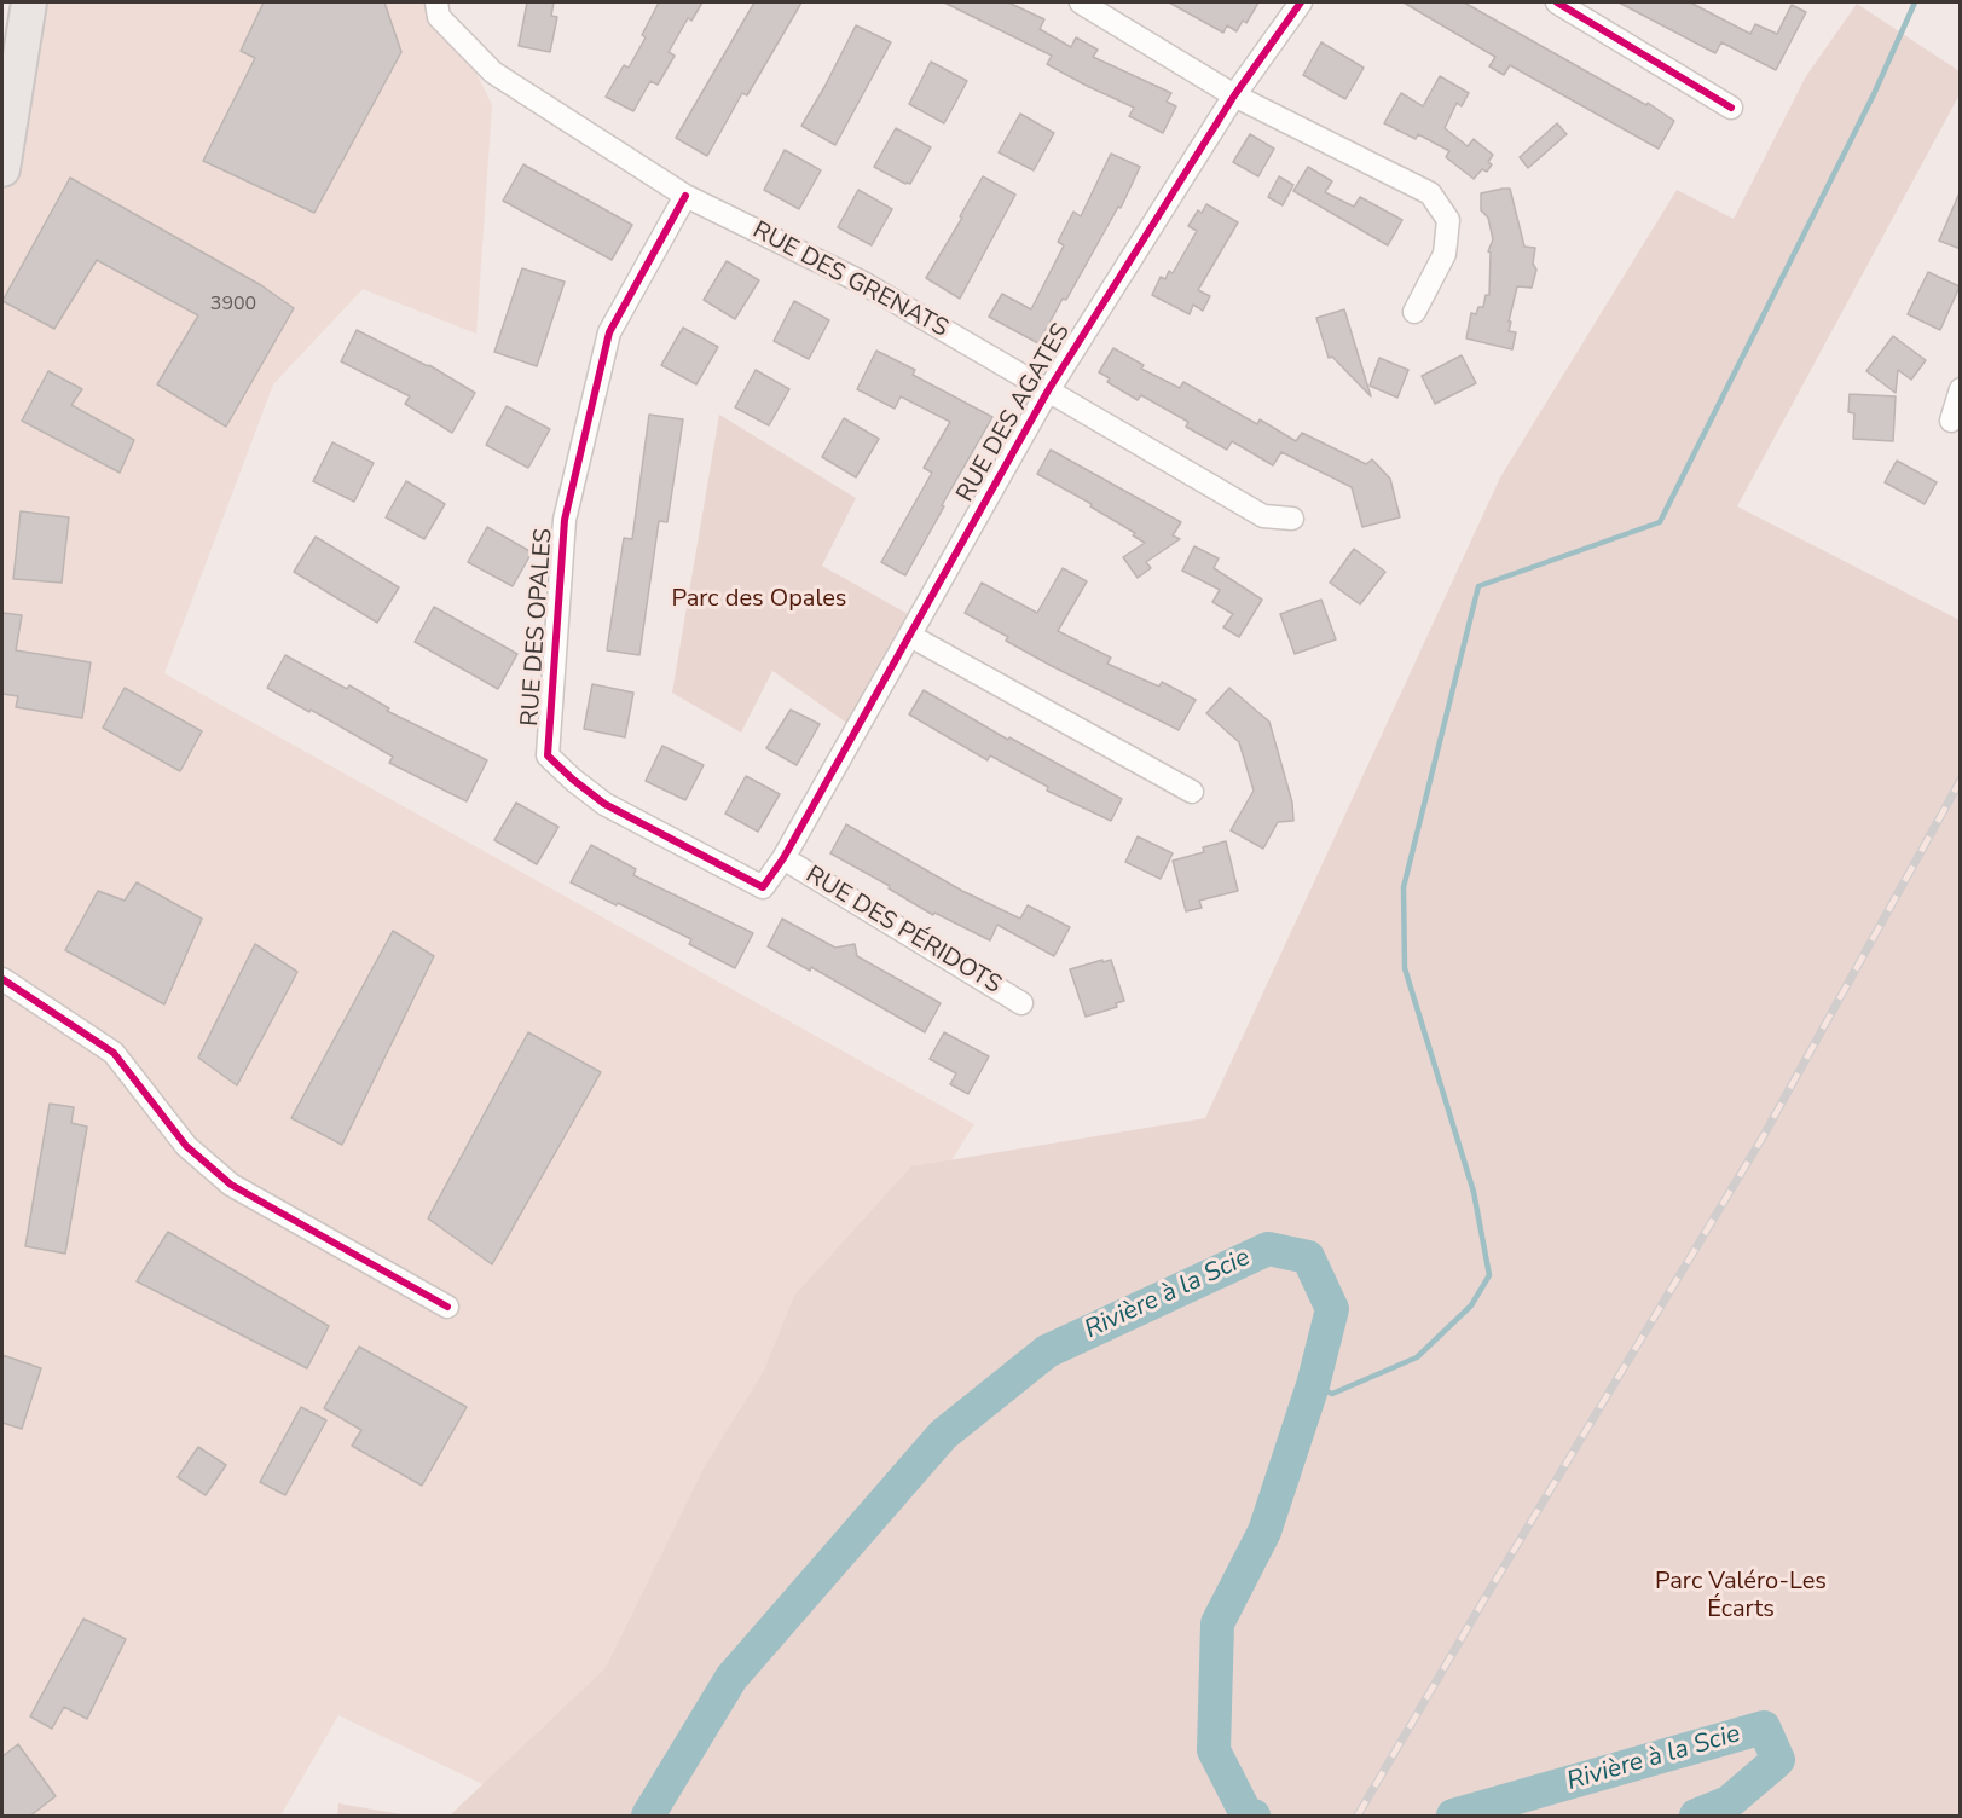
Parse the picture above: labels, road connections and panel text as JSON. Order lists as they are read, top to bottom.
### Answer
{
  "streets": {
    "street": [
      "RUE DES GRENATS",
      "RUE DES AGATES",
      "RUE DES OPALES",
      "RUE DES PÉRIDOTS"
    ]
  },
  "crossings": [
    ["RUE DES GRENATS", "RUE DES AGATES"],
    ["RUE DES GRENATS", "RUE DES OPALES"],
    ["RUE DES AGATES", "RUE DES OPALES"],
    ["RUE DES AGATES", "RUE DES PÉRIDOTS"],
    ["RUE DES OPALES", "RUE DES PÉRIDOTS"]
  ],
  "water": ["Rivière à la Scie"],
  "parks": ["Parc des Opales", "Parc Valéro-Les Écarts"],
  "house_numbers": ["3900"]
}
